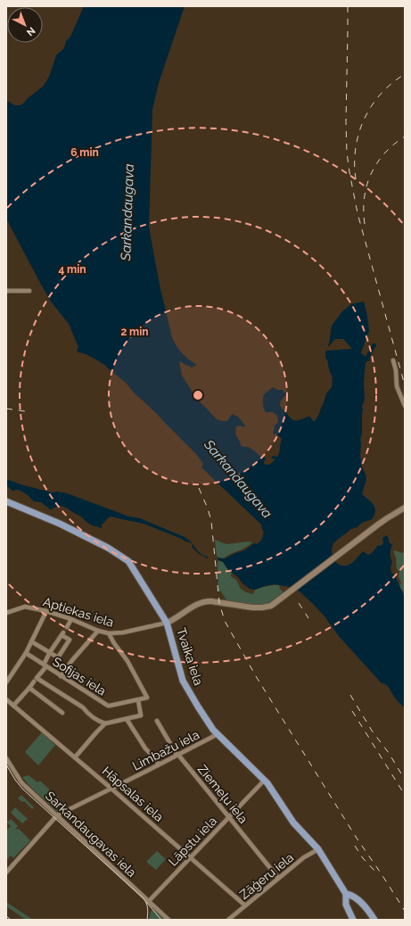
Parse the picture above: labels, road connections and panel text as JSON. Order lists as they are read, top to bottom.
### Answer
{
  "streets": {
    "main road": ["Tvaika iela"],
    "street": [
      "Aptiekas iela",
      "Sofijas iela",
      "Limbažu iela",
      "Hāpsalas iela",
      "Ziemeļu iela",
      "Sarkandaugavas iela",
      "Lāpstu iela",
      "Zāģeru iela"
    ]
  },
  "crossings": [
    ["Aptiekas iela", "Tvaika iela"],
    ["Aptiekas iela", "Sofijas iela"],
    ["Tvaika iela", "Limbažu iela"],
    ["Tvaika iela", "Lāpstu iela"],
    ["Tvaika iela", "Zāģeru iela"],
    ["Limbažu iela", "Hāpsalas iela"],
    ["Limbažu iela", "Ziemeļu iela"],
    ["Limbažu iela", "Sarkandaugavas iela"],
    ["Hāpsalas iela", "Lāpstu iela"],
    ["Hāpsalas iela", "Zāģeru iela"],
    ["Ziemeļu iela", "Lāpstu iela"],
    ["Ziemeļu iela", "Zāģeru iela"],
    ["Sarkandaugavas iela", "Lāpstu iela"]
  ],
  "water": ["Sarkandaugava"],
  "north": "bottom right",
  "rings": ["6 min", "4 min", "2 min"]
}
